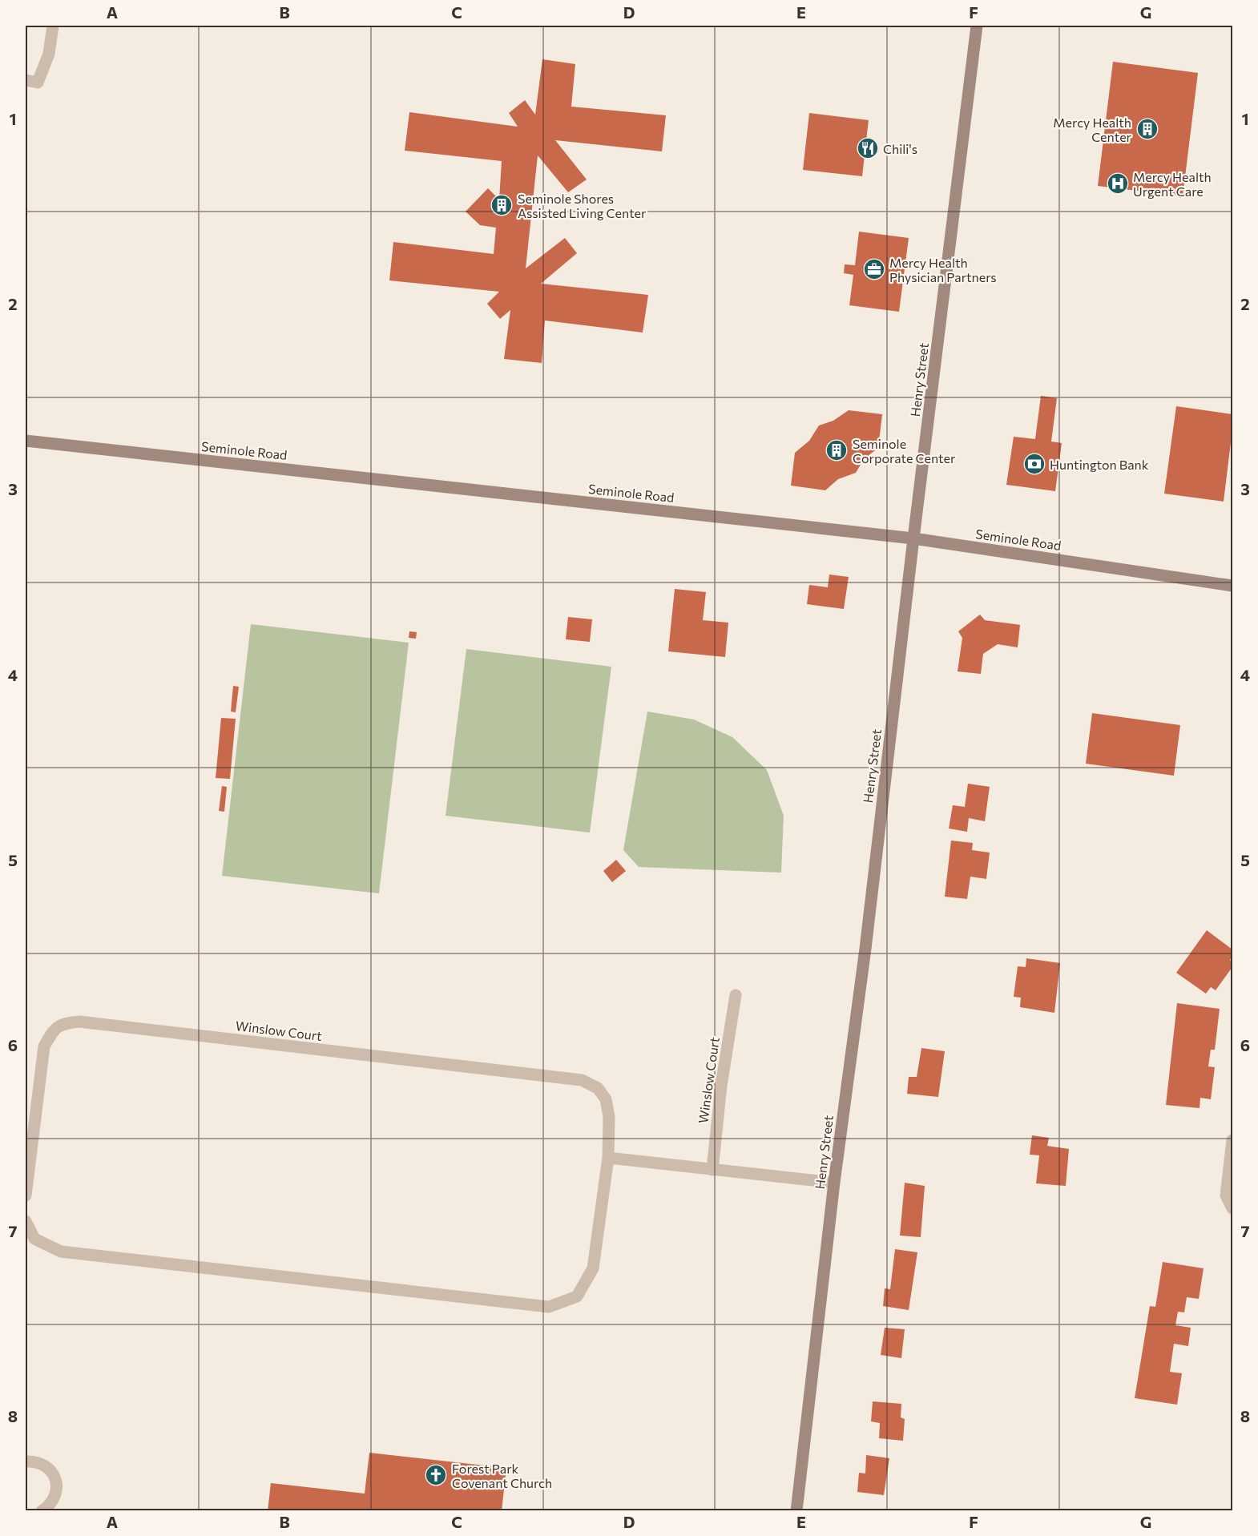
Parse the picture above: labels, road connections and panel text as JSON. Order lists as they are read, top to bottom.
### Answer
{
  "streets": {
    "street": ["Henry Street", "Seminole Road", "Winslow Court"]
  },
  "crossings": [
    ["Henry Street", "Seminole Road"]
  ],
  "places": {
    "building": ["Mercy Health Center", "Seminole Shores Assisted Living Center", "Seminole Corporate Center"],
    "restaurant": ["Chili's"],
    "hospital": ["Mercy Health Urgent Care"],
    "office": ["Mercy Health Physician Partners"],
    "bank": ["Huntington Bank"],
    "church": ["Forest Park Covenant Church"]
  },
  "grid": {
    "columns": [
      "A",
      "B",
      "C",
      "D",
      "E",
      "F",
      "G"
    ],
    "rows": [
      "1",
      "2",
      "3",
      "4",
      "5",
      "6",
      "7",
      "8"
    ]
  }
}
